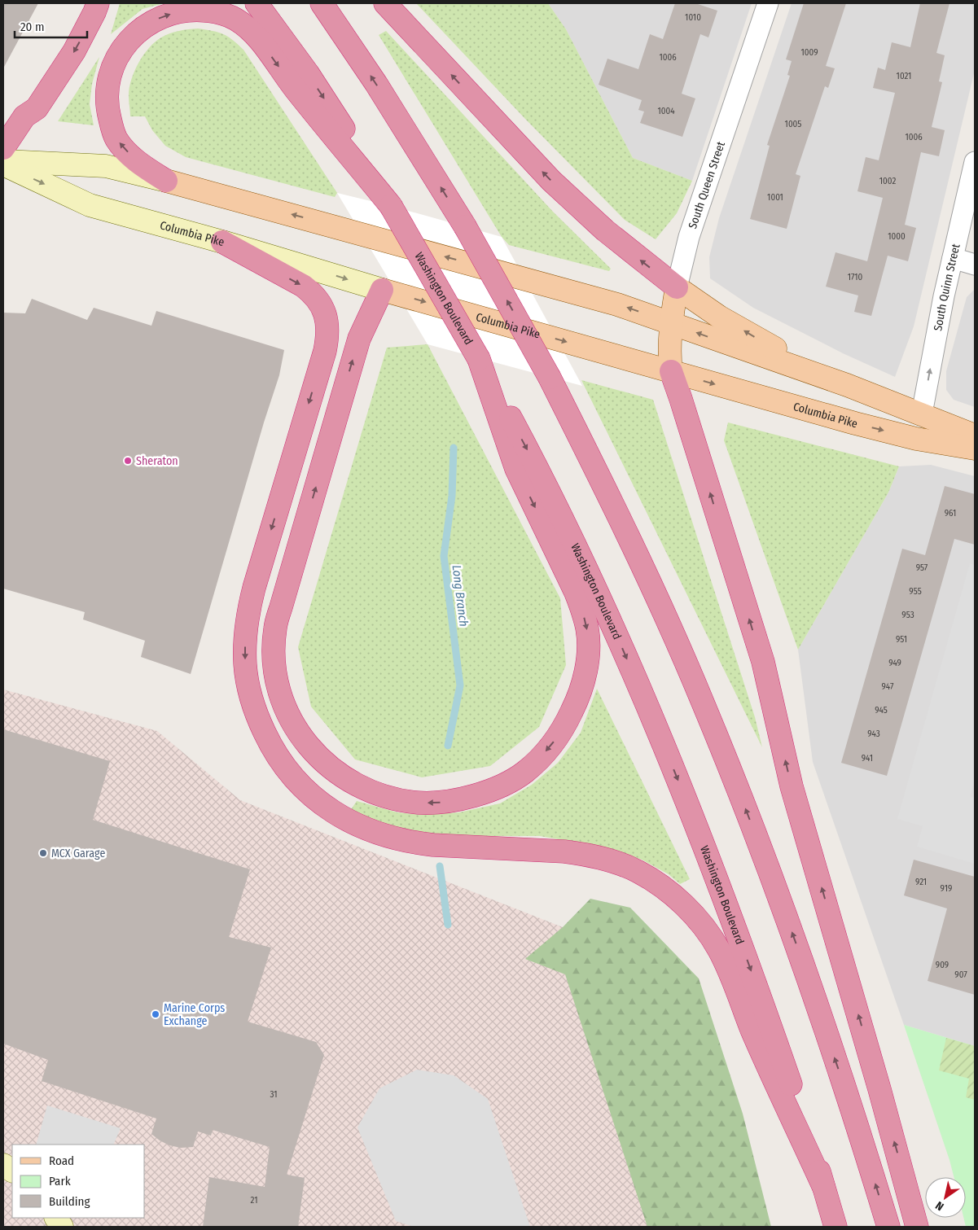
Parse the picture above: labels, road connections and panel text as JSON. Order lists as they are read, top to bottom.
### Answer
{
  "streets": {
    "highway": ["Washington Boulevard"],
    "main road": ["South Queen Street", "Columbia Pike"],
    "street": ["South Quinn Street"]
  },
  "crossings": [
    ["South Queen Street", "Columbia Pike"]
  ],
  "one_way": ["South Quinn Street"],
  "water": ["Long Branch"],
  "places": ["Sheraton", "MCX Garage", "Marine Corps Exchange"],
  "house_numbers": [
    "1010",
    "1009",
    "1006",
    "1021",
    "1004",
    "1005",
    "1006",
    "1002",
    "1001",
    "1000",
    "1710",
    "961",
    "957",
    "955",
    "953",
    "951",
    "949",
    "947",
    "945",
    "943",
    "941",
    "921",
    "919",
    "909",
    "907",
    "31",
    "21"
  ],
  "legend": ["Road", "Park", "Building"],
  "scale_bar": "20 m",
  "north": "bottom left"
}
